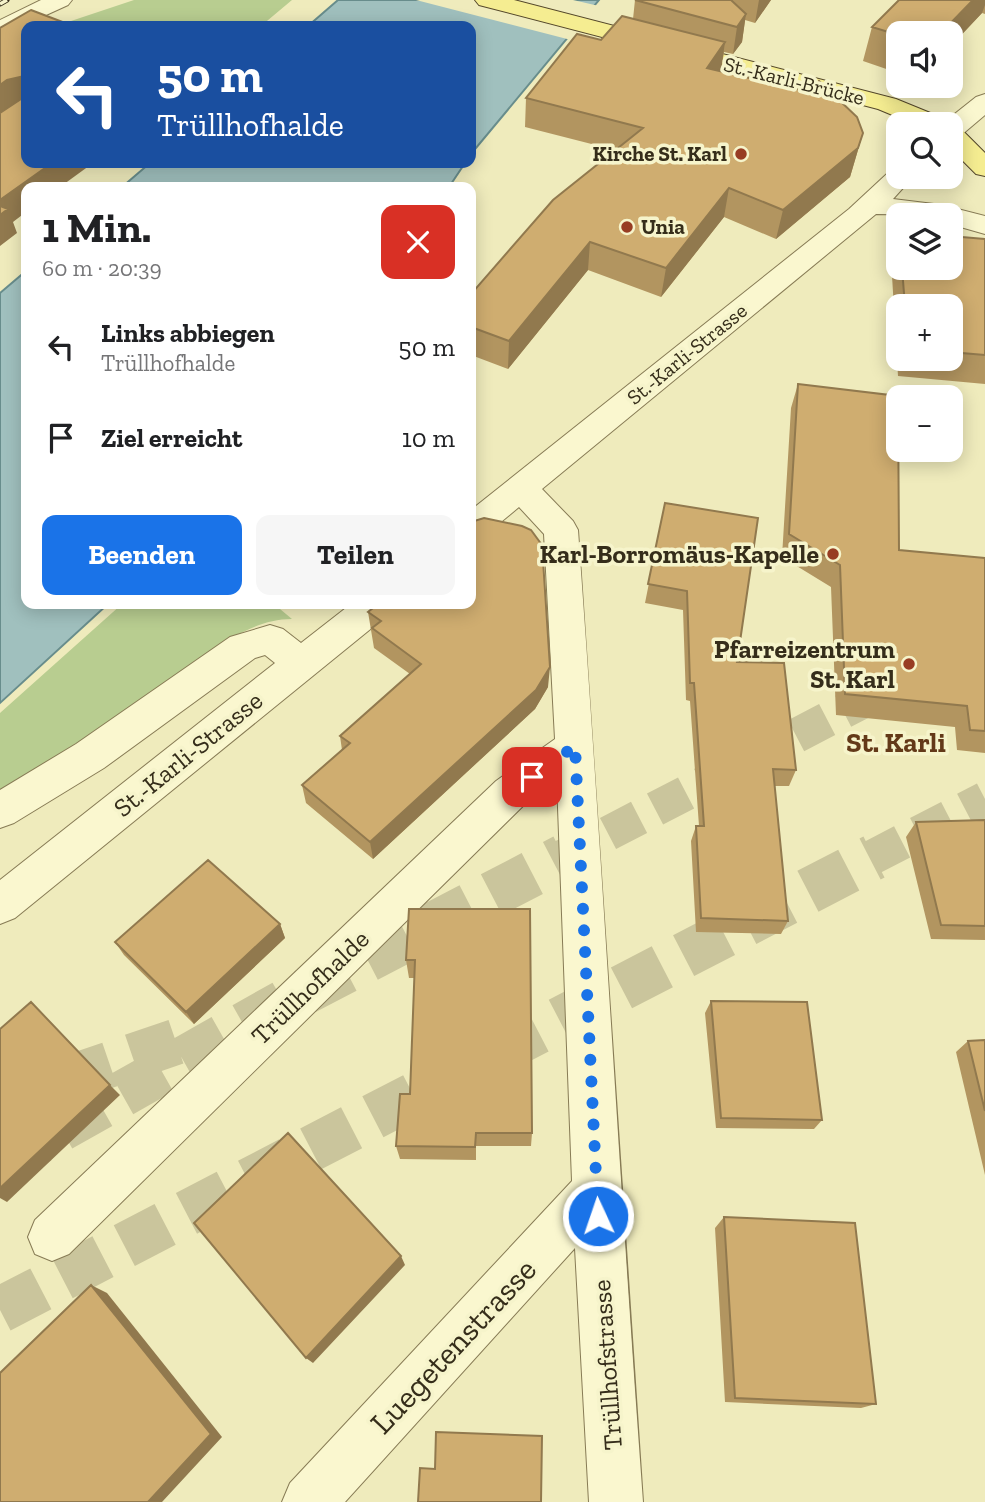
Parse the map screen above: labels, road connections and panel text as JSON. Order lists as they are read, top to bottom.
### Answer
{
  "streets": {
    "main road": ["St.-Karli-Brücke"],
    "street": [
      "St.-Karli-Strasse",
      "Trüllhofhalde",
      "Luegetenstrasse",
      "Trüllhofstrasse"
    ]
  },
  "crossings": [
    ["St.-Karli-Strasse", "Trüllhofstrasse"],
    ["Trüllhofhalde", "Trüllhofstrasse"],
    ["Luegetenstrasse", "Trüllhofstrasse"]
  ],
  "districts": ["St. Karli"],
  "places": [
    "Kirche St. Karl",
    "Unia",
    "Karl-Borromäus-Kapelle",
    "Pfarreizentrum St. Karl"
  ],
  "page": {
    "map_buttons": ["+", "−"],
    "turn": ["50 m", "Trüllhofhalde"],
    "heading": ["1 Min.", "60 m · 20:39"],
    "list": [
      {
        "name": "Links abbiegen",
        "note": "Trüllhofhalde",
        "value": "50 m"
      },
      {
        "name": "Ziel erreicht",
        "value": "10 m"
      }
    ],
    "buttons": ["Beenden", "Teilen"]
  }
}
